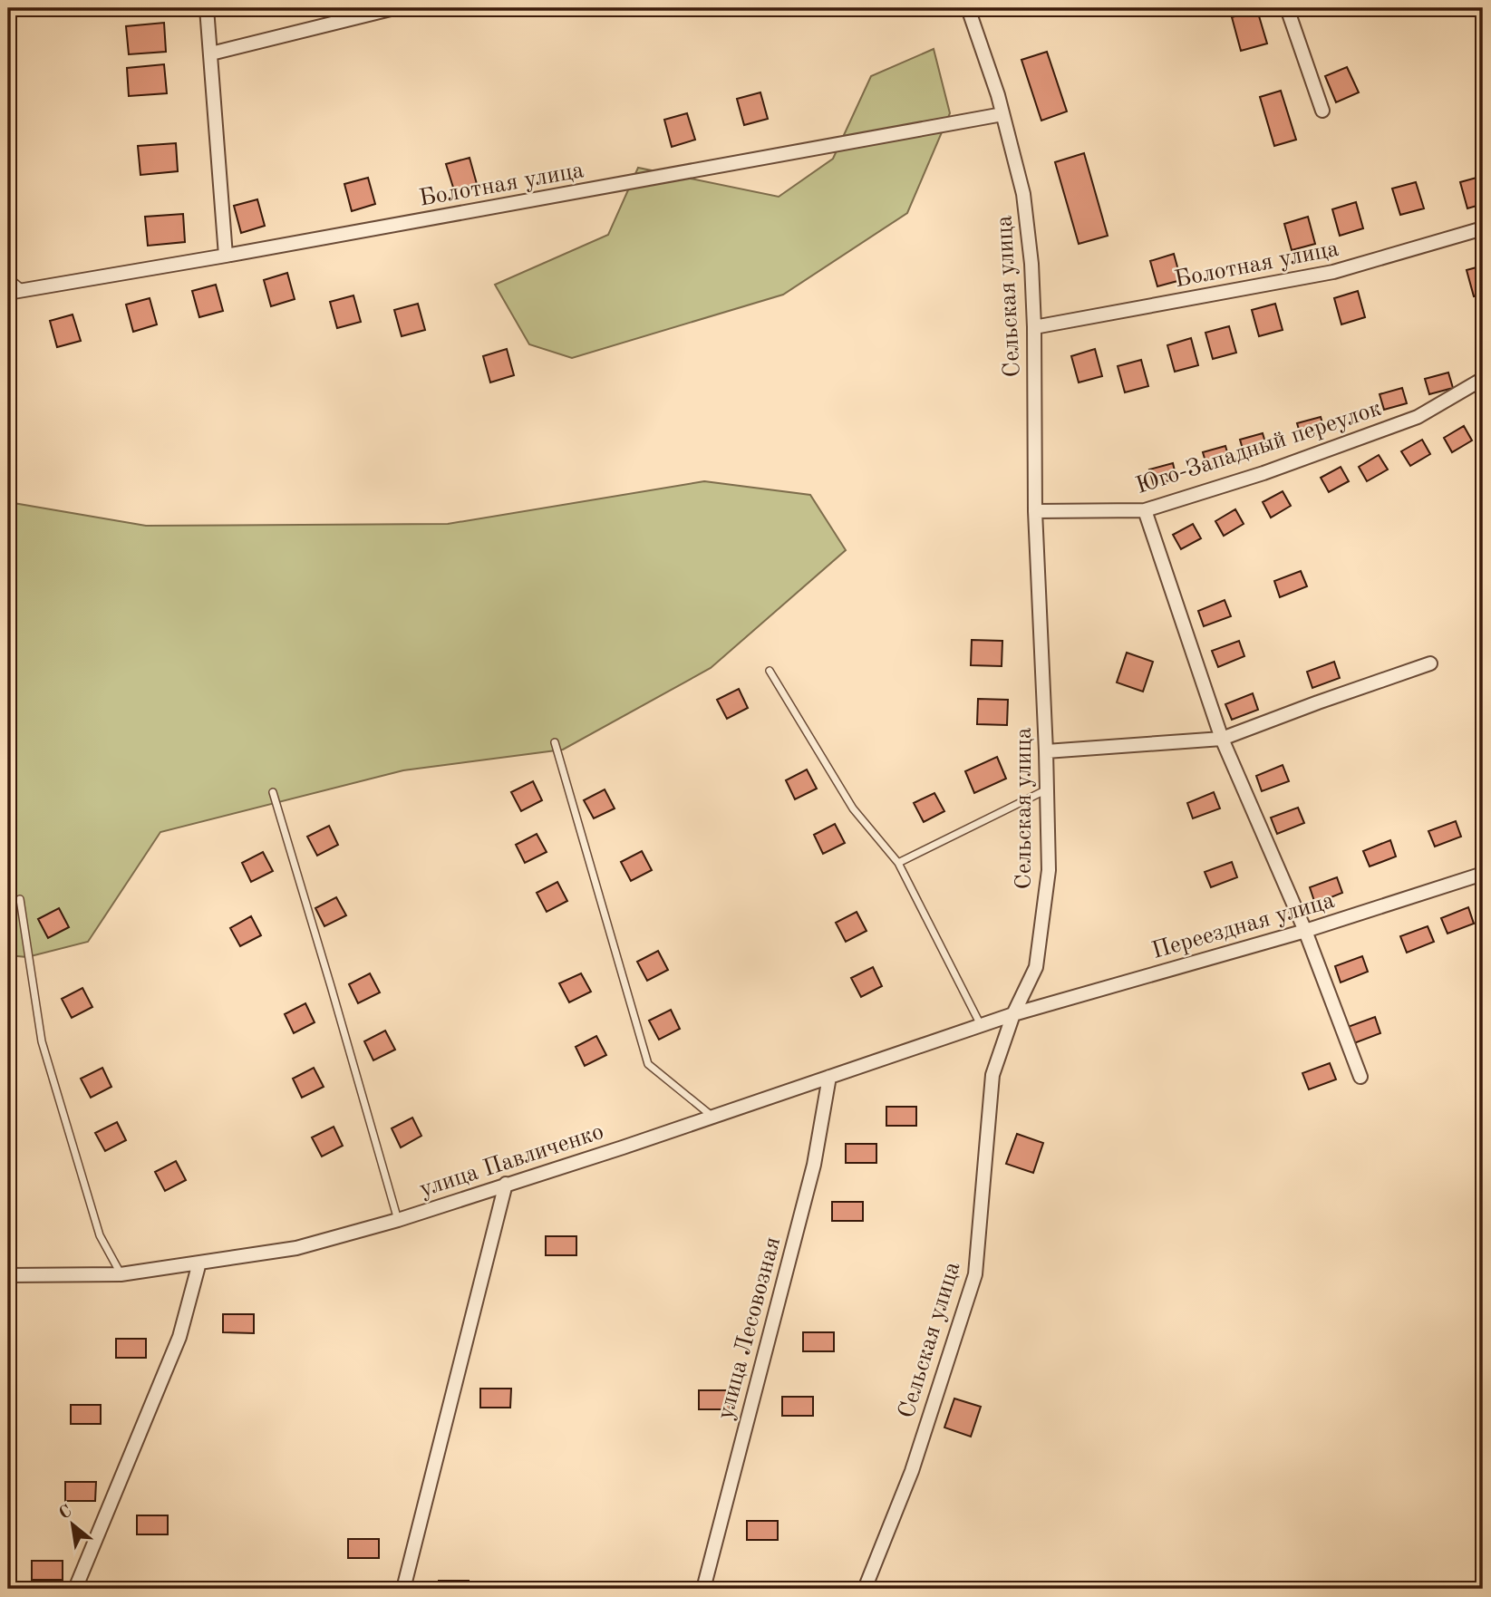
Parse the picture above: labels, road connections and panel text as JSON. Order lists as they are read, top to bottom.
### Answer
{
  "streets": {
    "street": [
      "Болотная улица",
      "Сельская улица",
      "Юго-Западный переулок",
      "Переездная улица",
      "улица Павличенко",
      "улица Лесовозная"
    ]
  },
  "crossings": [
    ["Болотная улица", "Сельская улица"],
    ["Сельская улица", "Юго-Западный переулок"],
    ["Сельская улица", "Переездная улица"],
    ["Сельская улица", "улица Павличенко"],
    ["Переездная улица", "улица Павличенко"],
    ["улица Павличенко", "улица Лесовозная"]
  ],
  "north": "top left"
}
